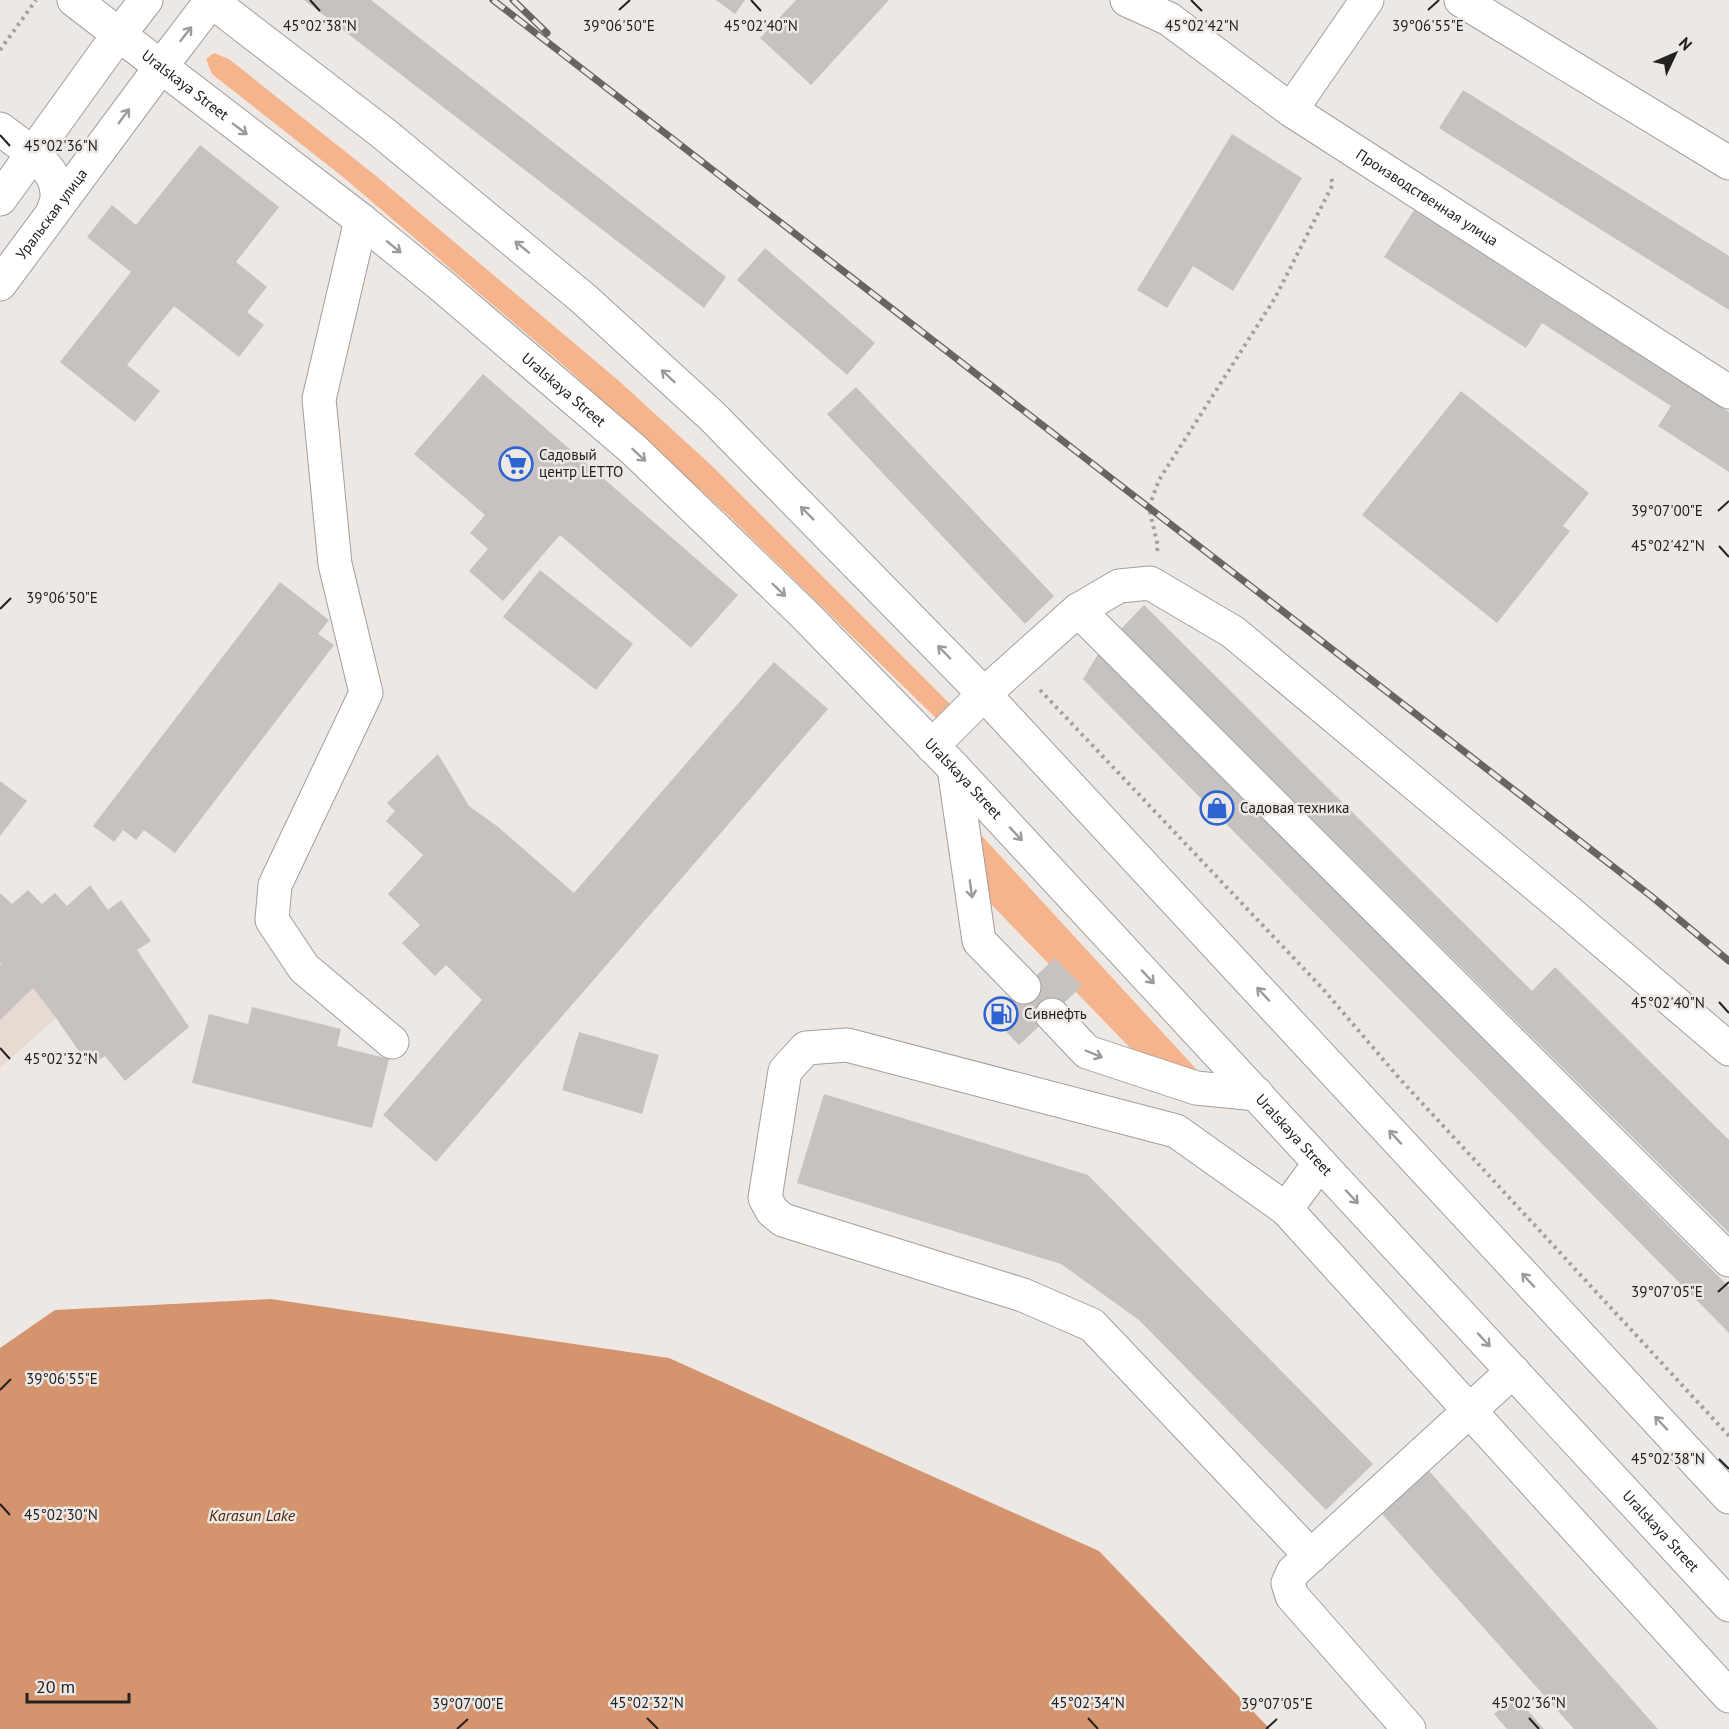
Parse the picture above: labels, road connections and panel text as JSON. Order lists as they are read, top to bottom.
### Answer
{
  "streets": {
    "main road": ["Uralskaya Street", "Производственная улица", "Уральская улица"]
  },
  "crossings": [
    ["Uralskaya Street", "Уральская улица"]
  ],
  "water": ["Karasun Lake"],
  "places": {
    "supermarket": ["Садовый центр LETTO"],
    "shop": ["Садовая техника"],
    "fuel station": ["Сивнефть"]
  },
  "scale_bar": "20 m",
  "north": "top right",
  "coordinates": [
    "39°06'50\"E",
    "39°06'55\"E",
    "45°02'38\"N",
    "45°02'40\"N",
    "45°02'42\"N",
    "45°02'36\"N",
    "39°07'00\"E",
    "45°02'32\"N",
    "39°07'05\"E",
    "45°02'30\"N",
    "45°02'34\"N"
  ]
}
